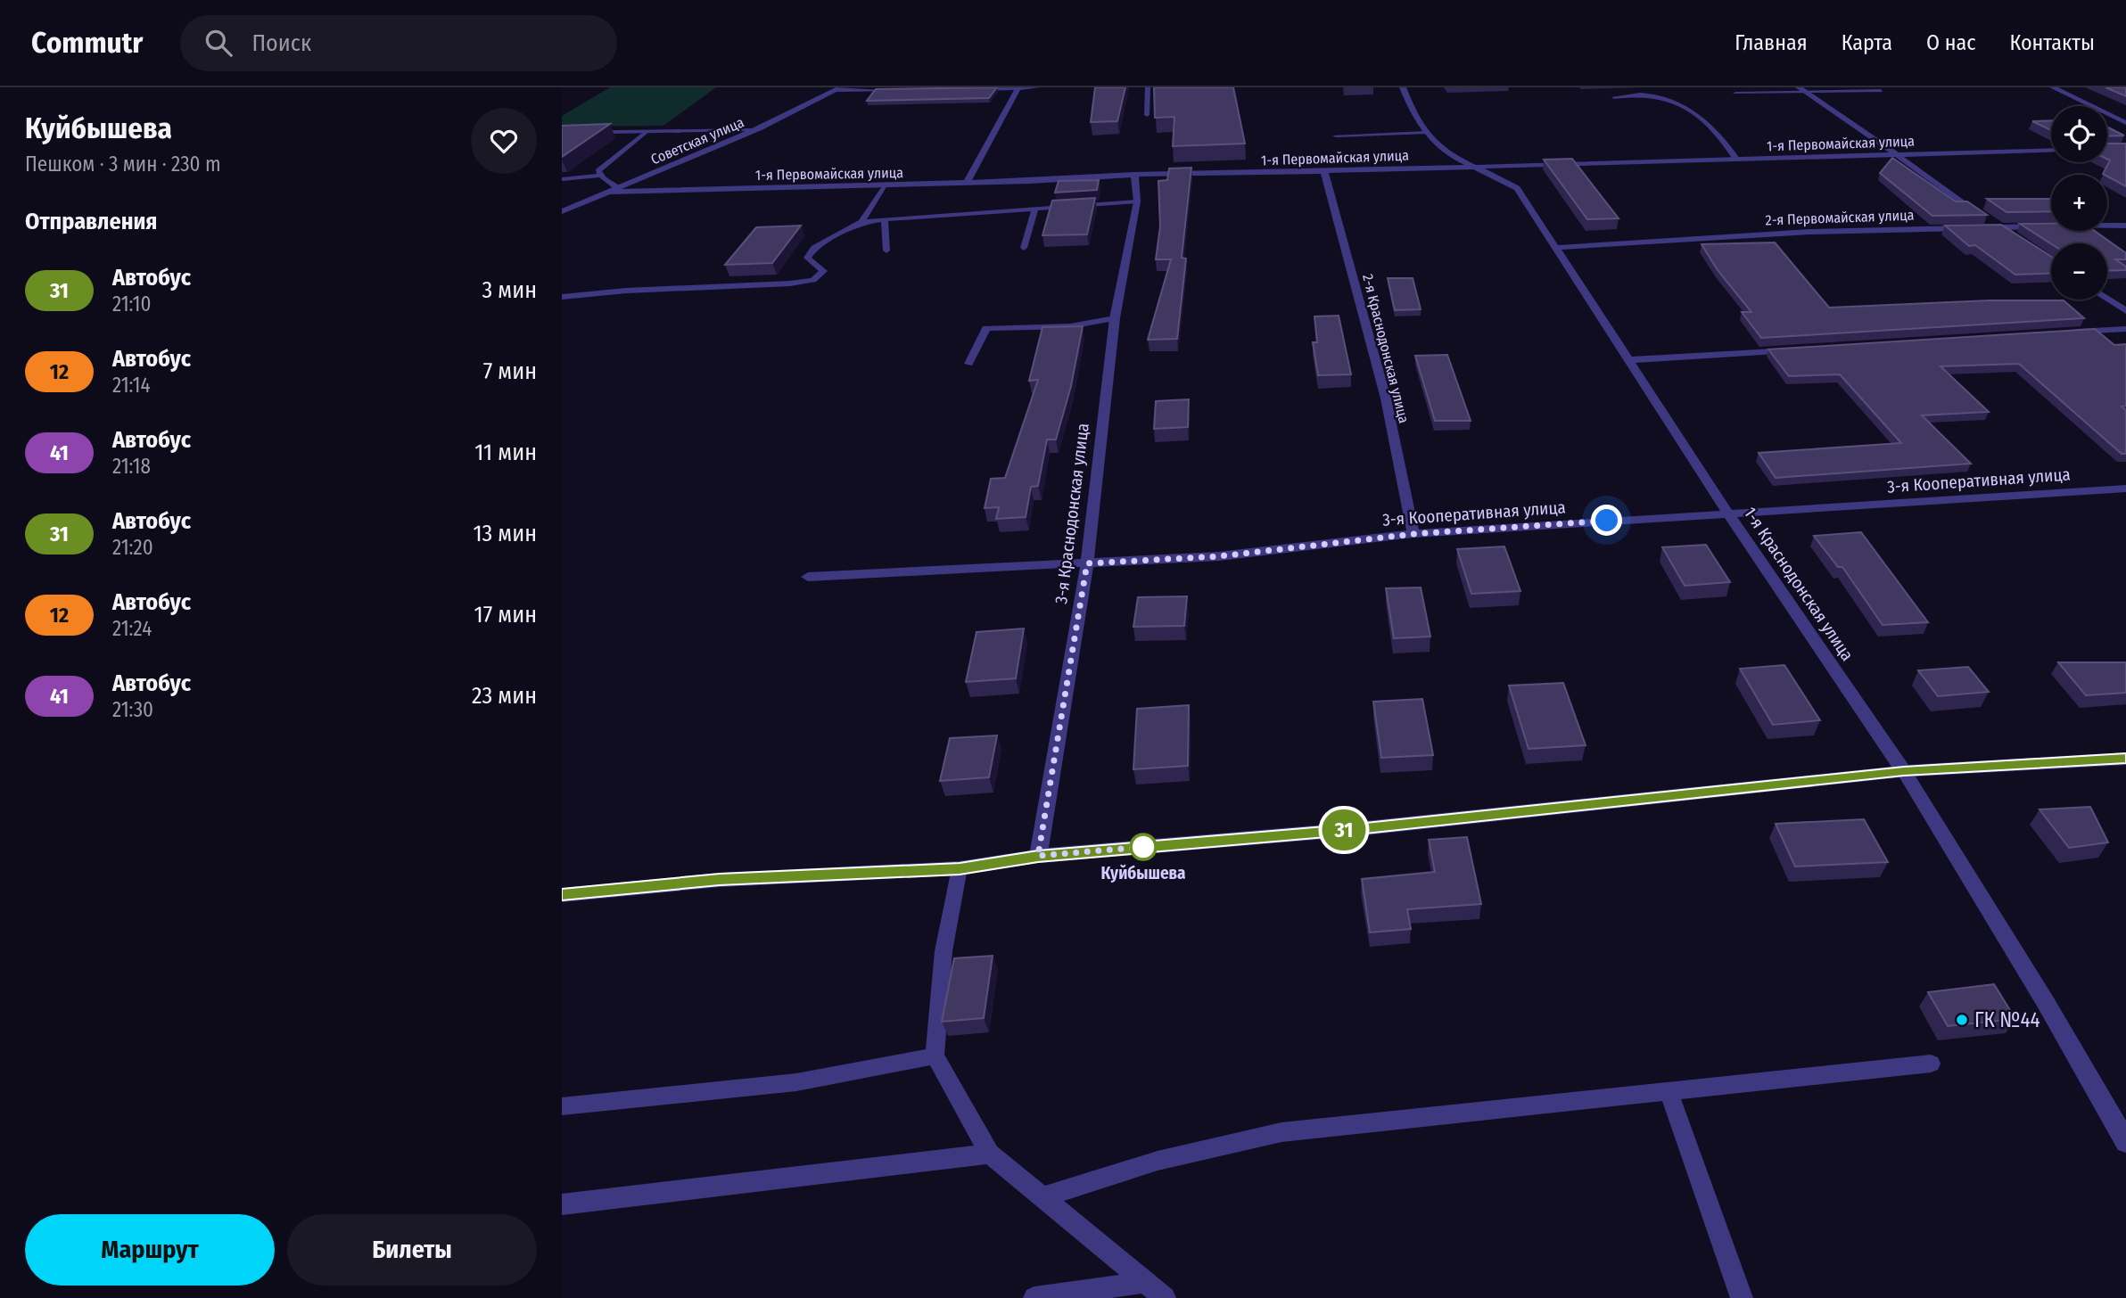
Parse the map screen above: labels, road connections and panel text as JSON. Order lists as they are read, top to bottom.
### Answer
{
  "streets": {
    "street": [
      "Советская улица",
      "1-я Первомайская улица",
      "2-я Первомайская улица",
      "2-я Краснодонская улица",
      "3-я Кооперативная улица",
      "3-я Краснодонская улица",
      "1-я Краснодонская улица"
    ]
  },
  "crossings": [
    ["Советская улица", "1-я Первомайская улица"],
    ["1-я Первомайская улица", "2-я Краснодонская улица"],
    ["1-я Первомайская улица", "3-я Краснодонская улица"],
    ["1-я Первомайская улица", "1-я Краснодонская улица"],
    ["2-я Первомайская улица", "1-я Краснодонская улица"],
    ["2-я Краснодонская улица", "3-я Кооперативная улица"],
    ["3-я Кооперативная улица", "3-я Краснодонская улица"],
    ["3-я Кооперативная улица", "1-я Краснодонская улица"]
  ],
  "places": ["Куйбышева", "ГК №44"],
  "lines": ["bus line 31"],
  "page": {
    "header": "Commutr",
    "search": "Поиск",
    "nav": [
      "Главная",
      "Карта",
      "О нас",
      "Контакты"
    ],
    "heading": [
      ["Куйбышева", "Пешком · 3 мин · 230 m"],
      "Отправления"
    ],
    "on_map": "31",
    "map_buttons": ["+", "−"],
    "list": [
      {
        "mark": "31",
        "name": "Автобус",
        "note": "21:10",
        "value": "3 мин"
      },
      {
        "mark": "12",
        "name": "Автобус",
        "note": "21:14",
        "value": "7 мин"
      },
      {
        "mark": "41",
        "name": "Автобус",
        "note": "21:18",
        "value": "11 мин"
      },
      {
        "mark": "31",
        "name": "Автобус",
        "note": "21:20",
        "value": "13 мин"
      },
      {
        "mark": "12",
        "name": "Автобус",
        "note": "21:24",
        "value": "17 мин"
      },
      {
        "mark": "41",
        "name": "Автобус",
        "note": "21:30",
        "value": "23 мин"
      }
    ],
    "buttons": ["Маршрут", "Билеты"]
  }
}
